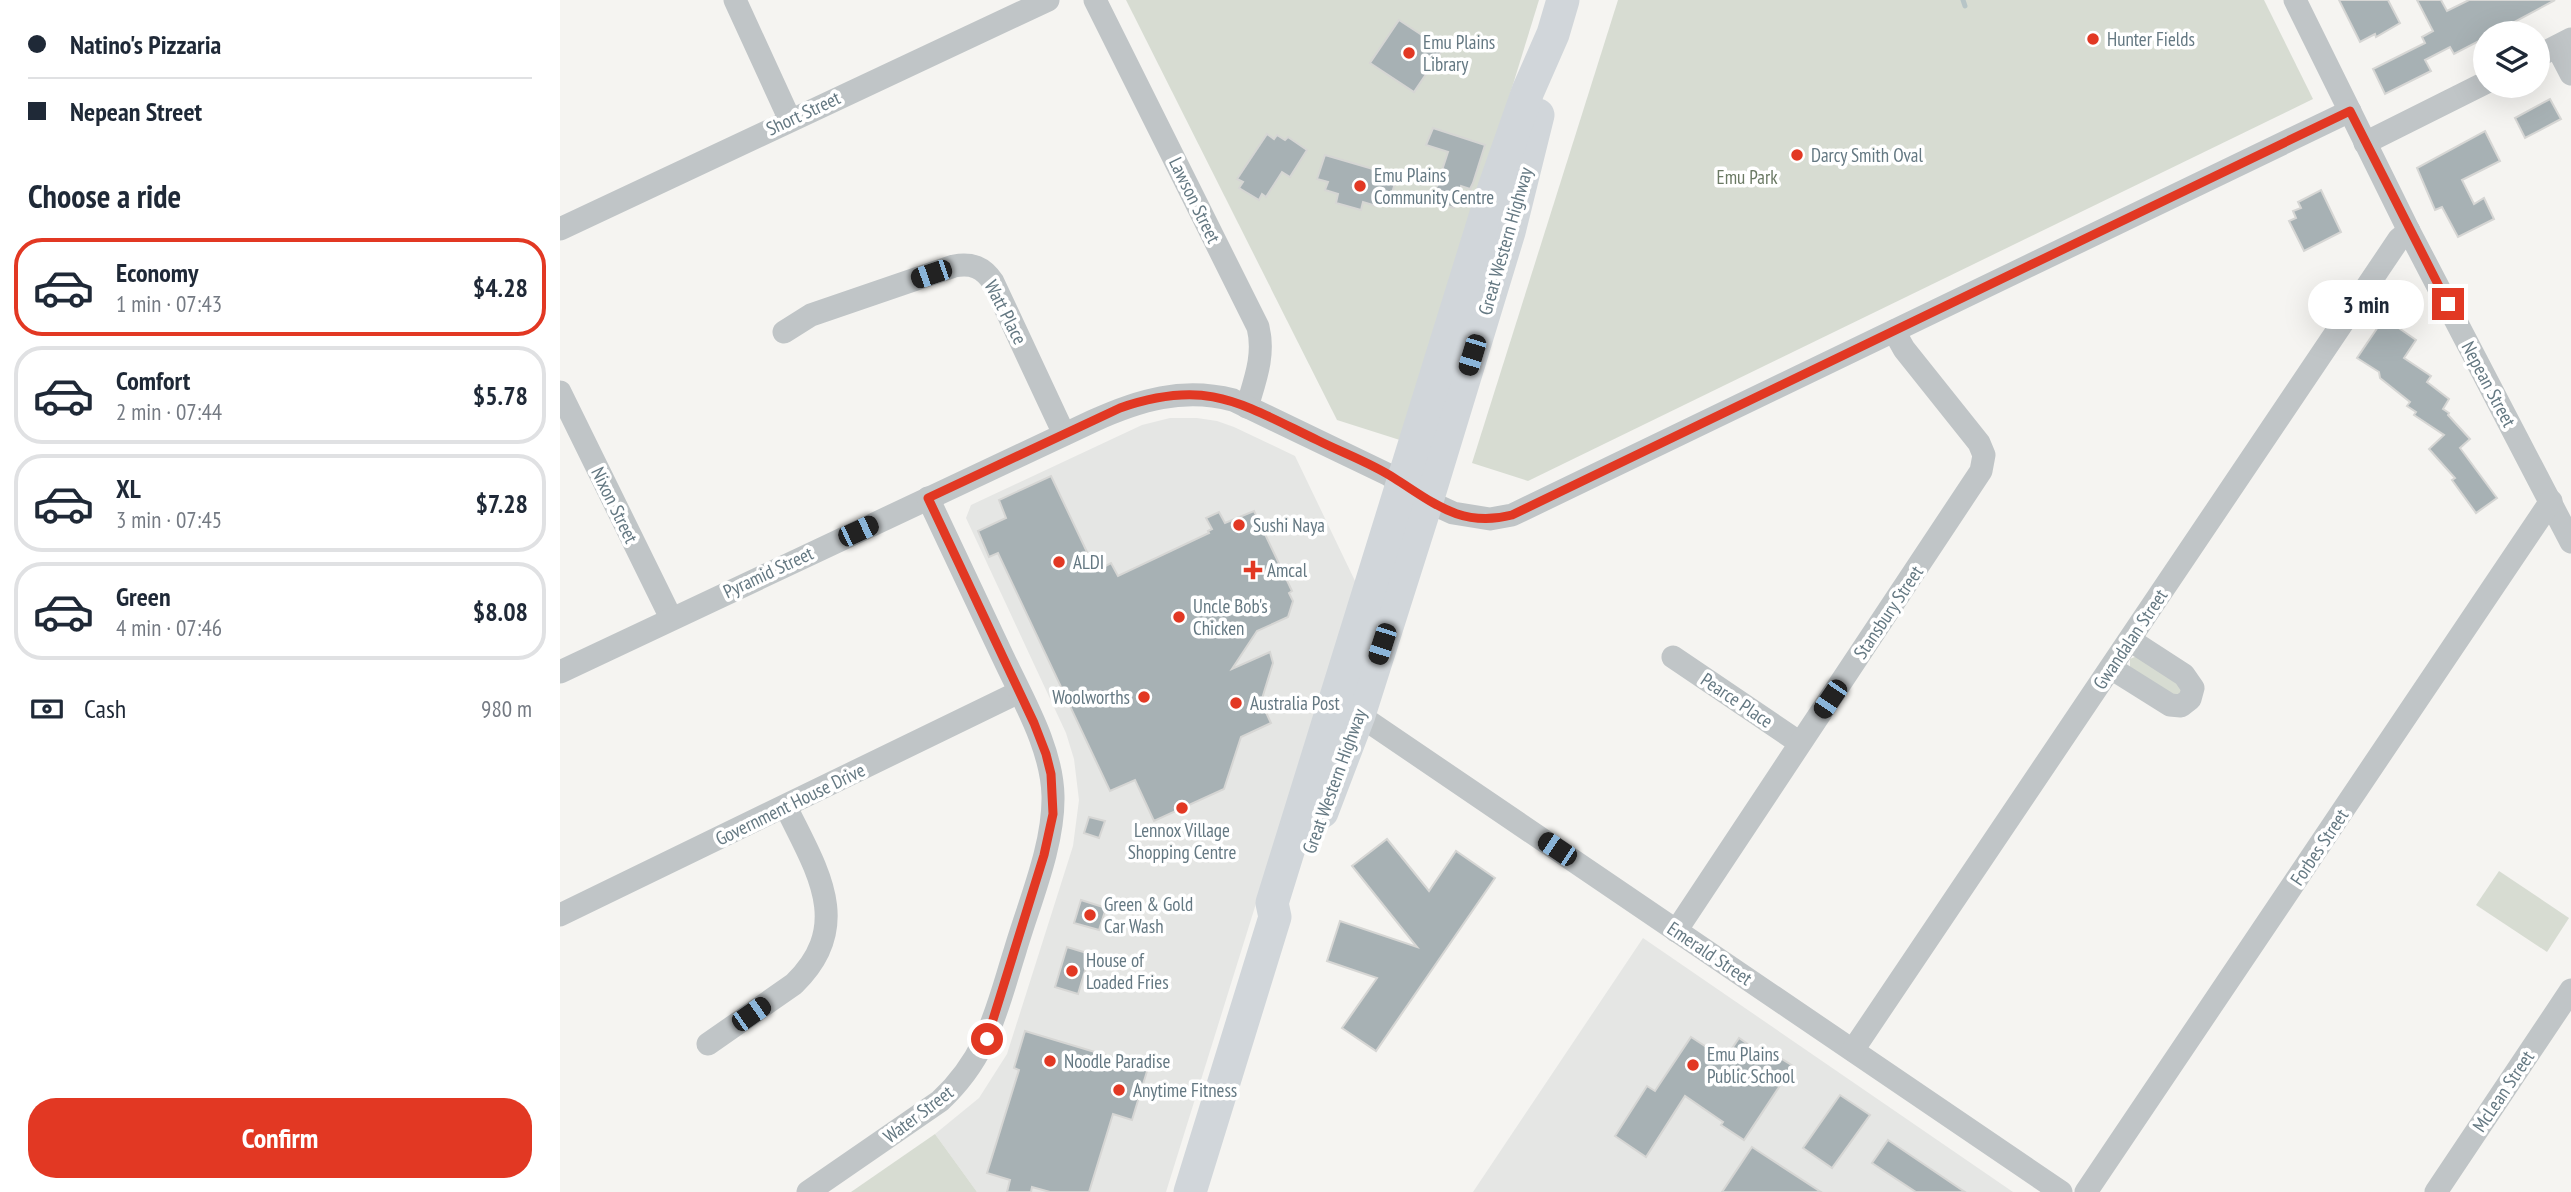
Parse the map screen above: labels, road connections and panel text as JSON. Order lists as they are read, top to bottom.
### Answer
{
  "streets": {
    "highway": ["Great Western Highway"],
    "street": [
      "Short Street",
      "Lawson Street",
      "Watt Place",
      "Nepean Street",
      "Nixon Street",
      "Pyramid Street",
      "Stansbury Street",
      "Gwandalan Street",
      "Pearce Place",
      "Government House Drive",
      "Forbes Street",
      "Emerald Street",
      "McLean Street",
      "Water Street"
    ]
  },
  "crossings": [
    ["Lawson Street", "Pyramid Street"],
    ["Great Western Highway", "Pyramid Street"],
    ["Great Western Highway", "Emerald Street"],
    ["Watt Place", "Pyramid Street"],
    ["Nepean Street", "Pyramid Street"],
    ["Nepean Street", "Gwandalan Street"],
    ["Nepean Street", "Forbes Street"],
    ["Nixon Street", "Pyramid Street"],
    ["Pyramid Street", "Stansbury Street"],
    ["Pyramid Street", "Water Street"],
    ["Stansbury Street", "Pearce Place"],
    ["Stansbury Street", "Emerald Street"],
    ["Gwandalan Street", "Emerald Street"],
    ["Government House Drive", "Water Street"]
  ],
  "parks": ["Emu Park"],
  "places": {
    "other": [
      "Hunter Fields",
      "Emu Plains Library",
      "Darcy Smith Oval",
      "Emu Plains Community Centre",
      "Sushi Naya",
      "ALDI",
      "Uncle Bob's Chicken",
      "Woolworths",
      "Australia Post",
      "Lennox Village Shopping Centre",
      "Green & Gold Car Wash",
      "House of Loaded Fries",
      "Noodle Paradise",
      "Emu Plains Public School",
      "Anytime Fitness"
    ],
    "health": ["Amcal"]
  },
  "page": {
    "banner": ["Natino's Pizzaria", "Nepean Street"],
    "heading": "Choose a ride",
    "list": [
      {
        "name": "Economy",
        "note": "1 min · 07:43",
        "value": "$4.28"
      },
      {
        "name": "Comfort",
        "note": "2 min · 07:44",
        "value": "$5.78"
      },
      {
        "name": "XL",
        "note": "3 min · 07:45",
        "value": "$7.28"
      },
      {
        "name": "Green",
        "note": "4 min · 07:46",
        "value": "$8.08"
      }
    ],
    "bubble": "3 min",
    "pay": ["Cash", "980 m"],
    "buttons": "Confirm"
  }
}
